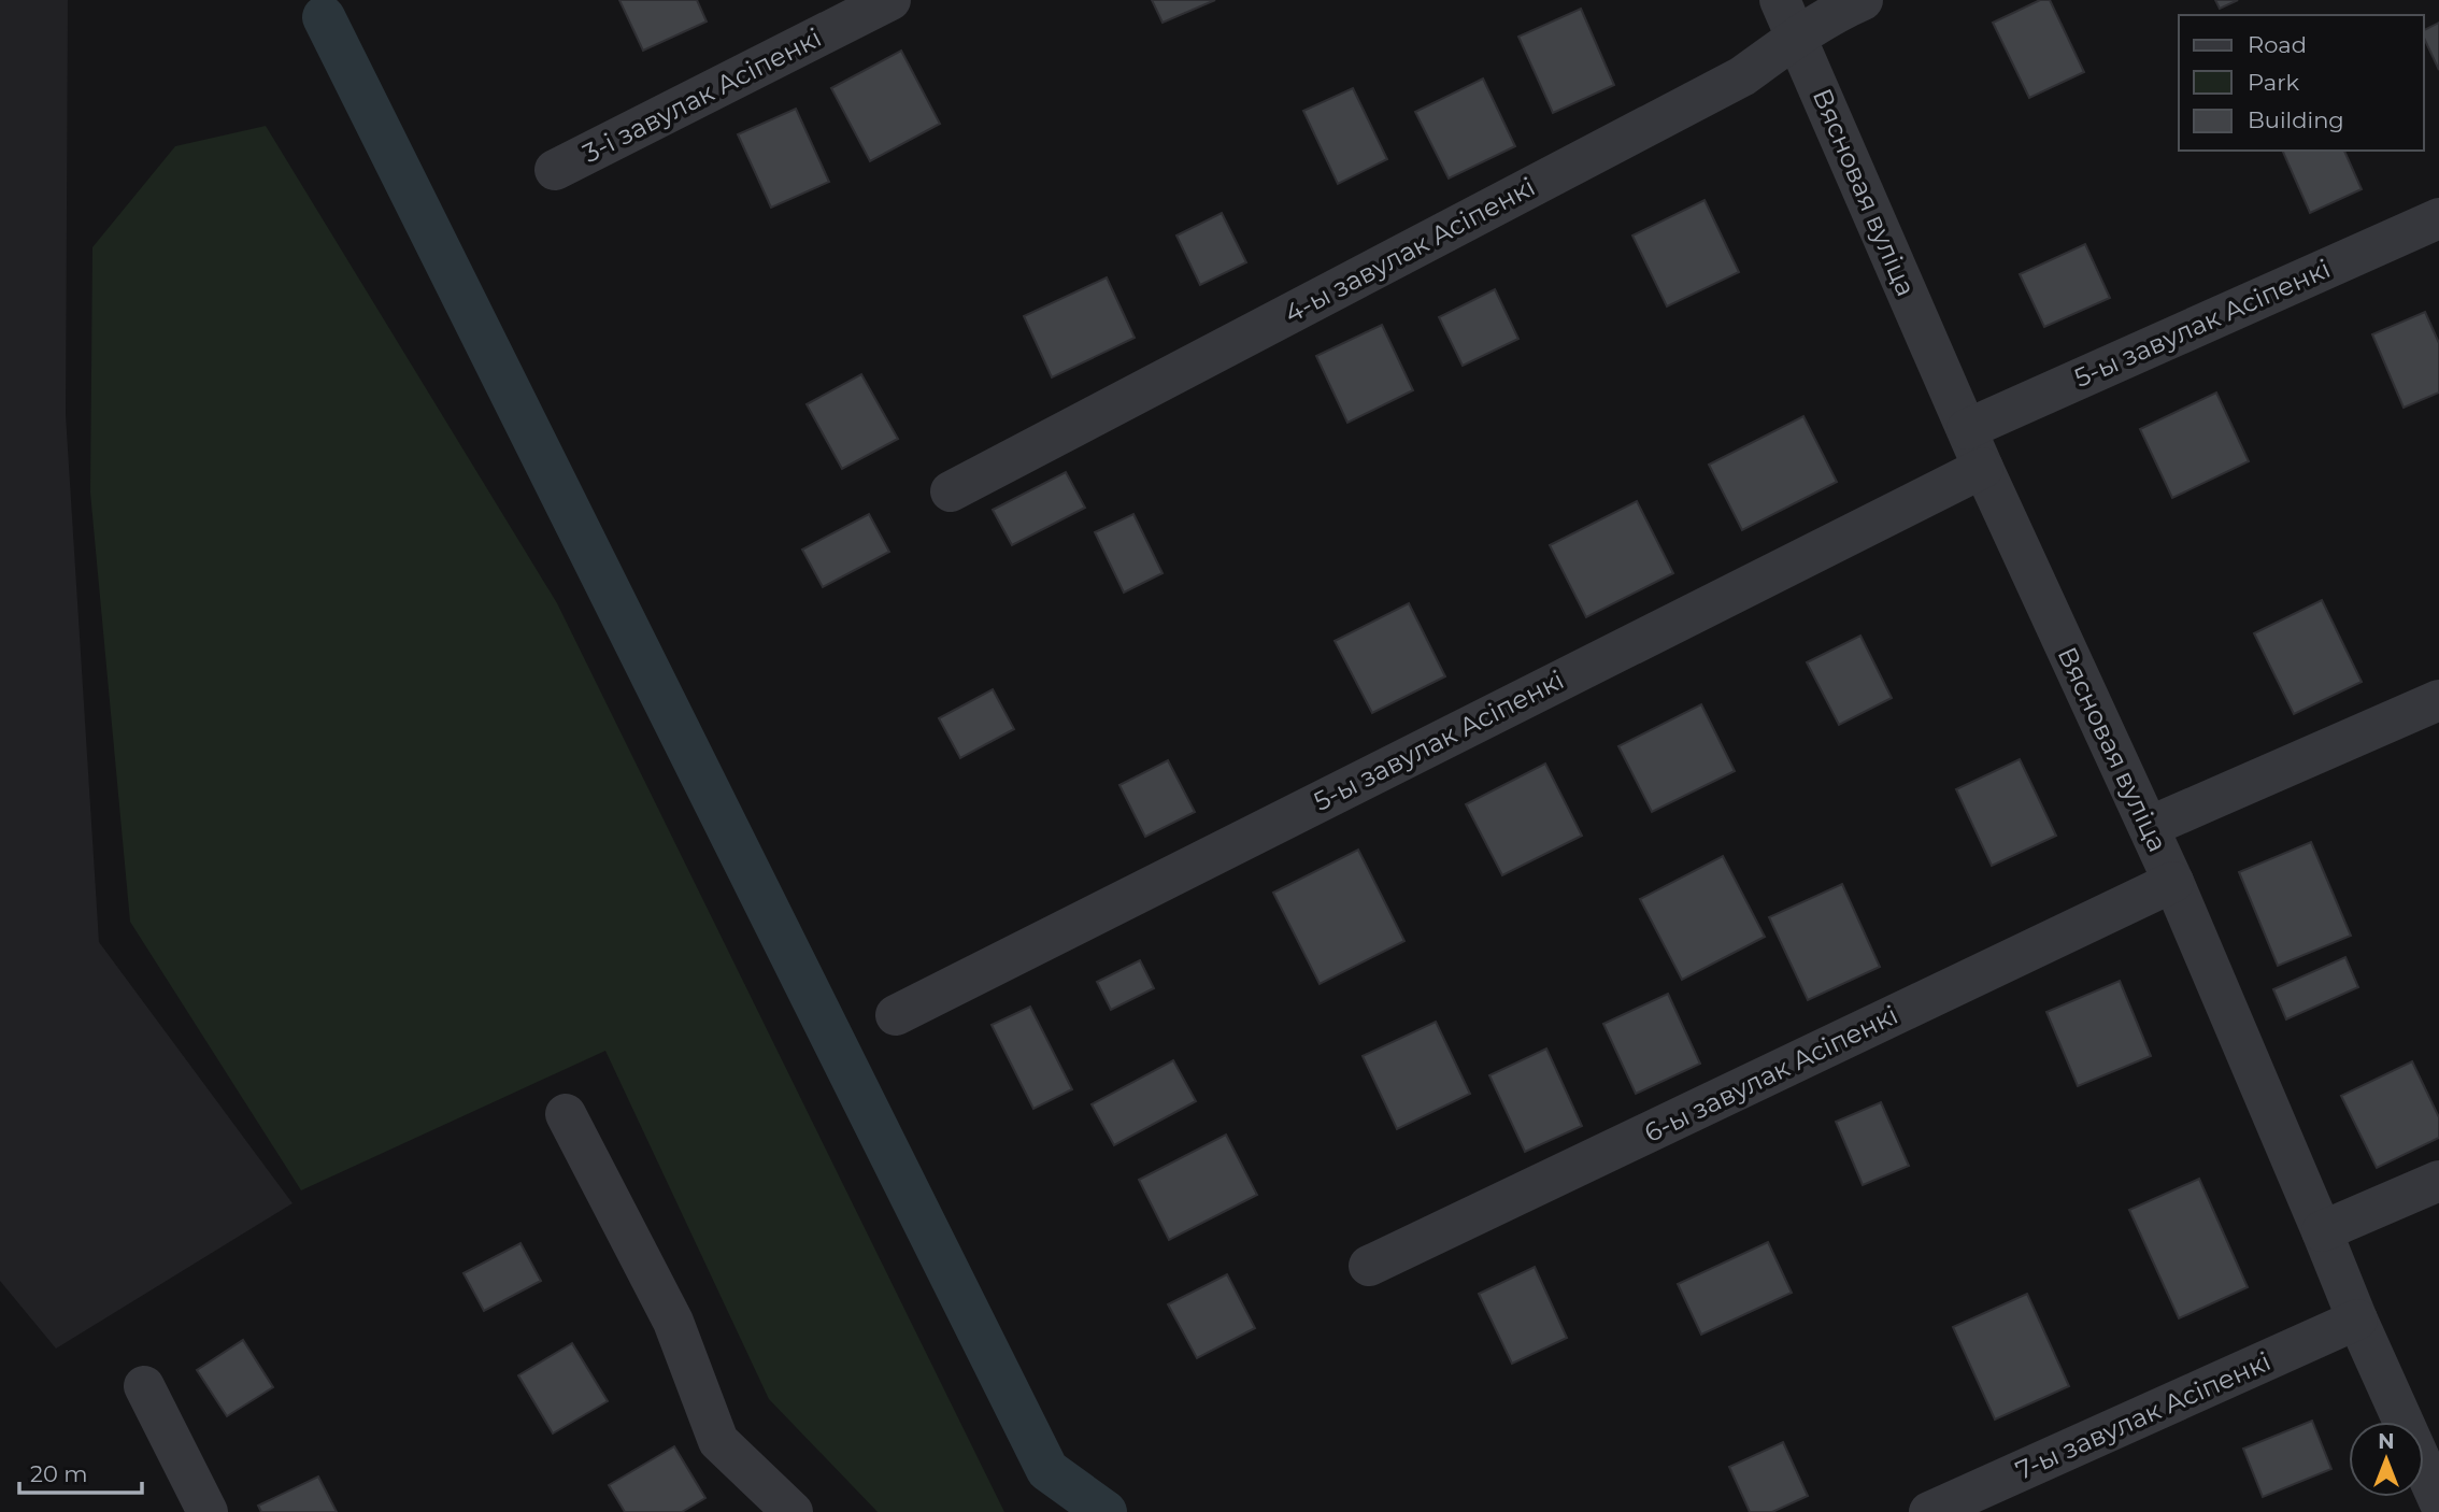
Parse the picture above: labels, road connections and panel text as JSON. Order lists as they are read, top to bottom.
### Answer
{
  "streets": {
    "street": [
      "3-і завулак Асіпенкі",
      "Вясновая вуліца",
      "4-ы завулак Асіпенкі",
      "5-ы завулак Асіпенкі",
      "6-ы завулак Асіпенкі",
      "7-ы завулак Асіпенкі"
    ]
  },
  "crossings": [
    ["Вясновая вуліца", "4-ы завулак Асіпенкі"],
    ["Вясновая вуліца", "5-ы завулак Асіпенкі"],
    ["Вясновая вуліца", "6-ы завулак Асіпенкі"],
    ["Вясновая вуліца", "7-ы завулак Асіпенкі"]
  ],
  "legend": ["Road", "Park", "Building"],
  "scale_bar": "20 m",
  "north": "top"
}
